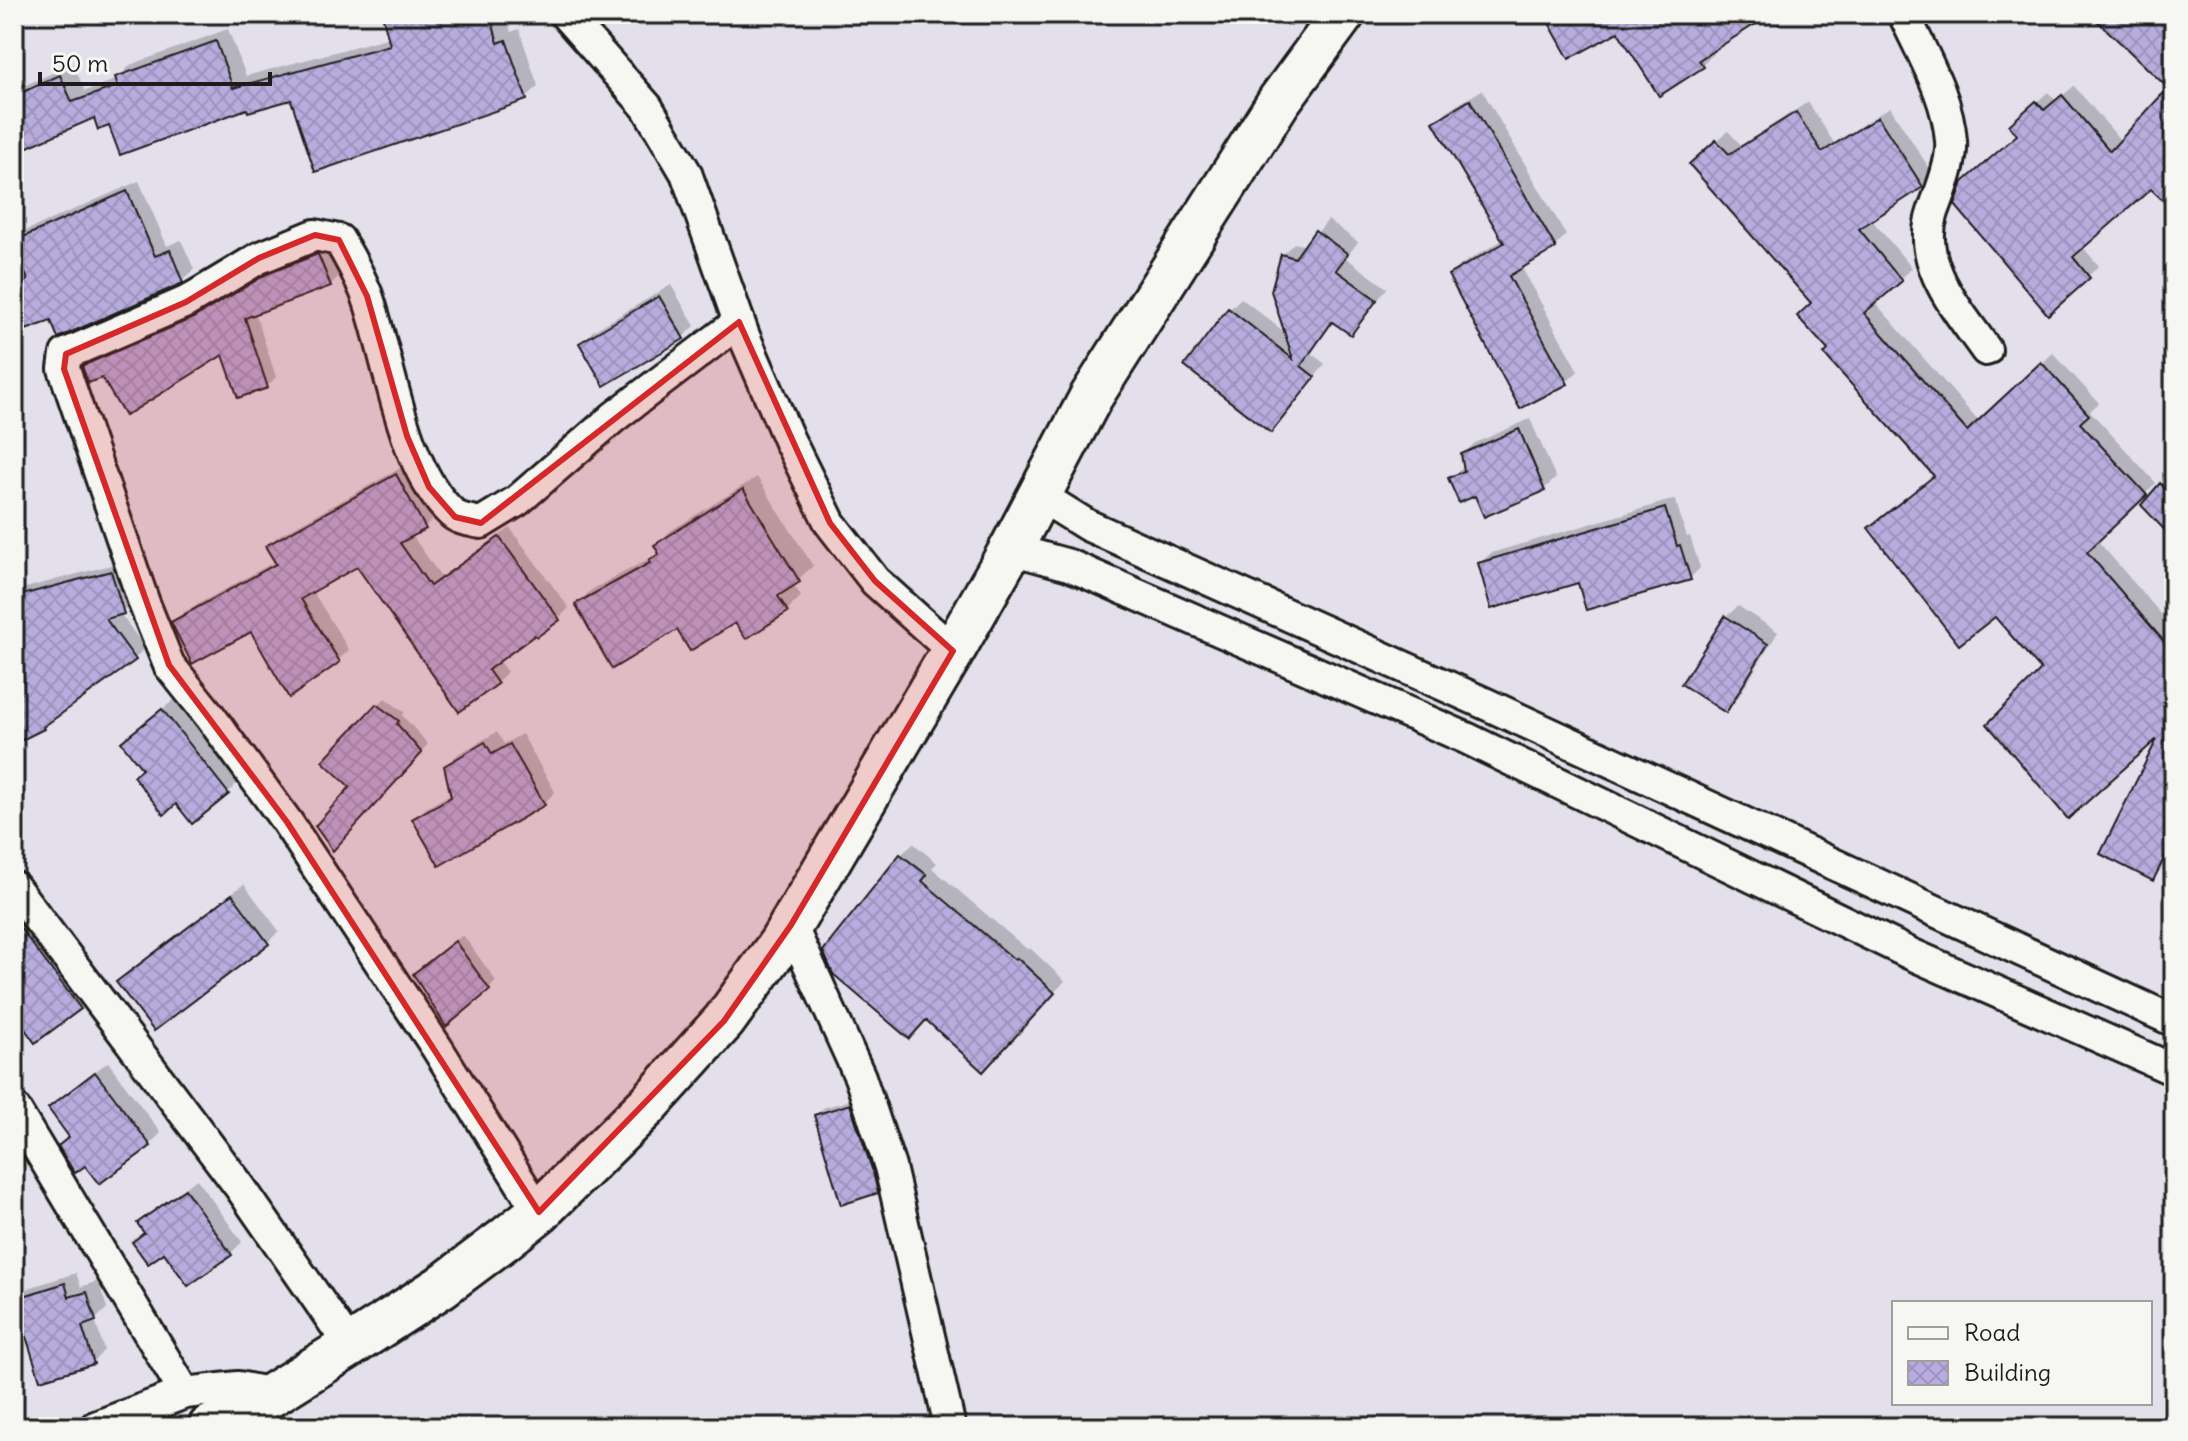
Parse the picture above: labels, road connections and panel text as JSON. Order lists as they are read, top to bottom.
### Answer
{
  "legend": ["Road", "Building"],
  "scale_bar": "50 m"
}
